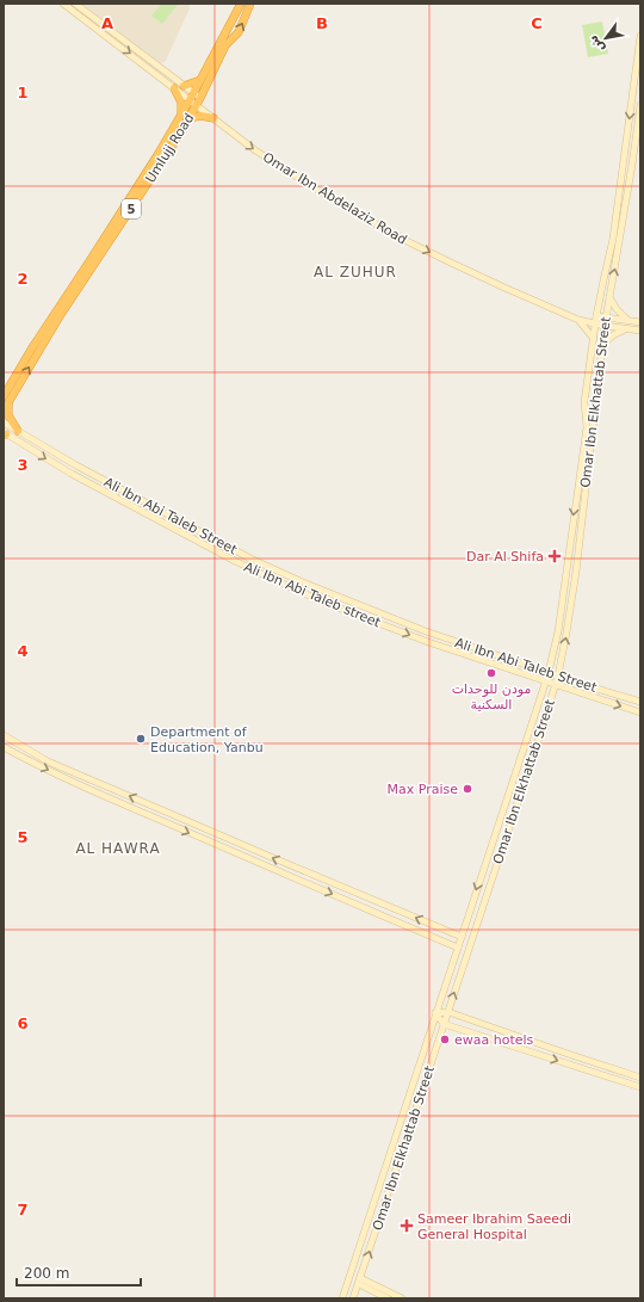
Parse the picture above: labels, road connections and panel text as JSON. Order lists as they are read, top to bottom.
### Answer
{
  "streets": {
    "highway": ["Umlujj Road", "5"],
    "street": [
      "Omar Ibn Abdelaziz Road",
      "Omar Ibn Elkhattab Street",
      "Ali Ibn Abi Taleb Street",
      "Ali Ibn Abi Taleb street"
    ]
  },
  "crossings": [
    ["Umlujj Road", "Omar Ibn Abdelaziz Road"],
    ["Omar Ibn Abdelaziz Road", "Omar Ibn Elkhattab Street"],
    ["Omar Ibn Elkhattab Street", "Ali Ibn Abi Taleb Street"],
    ["Omar Ibn Elkhattab Street", "Ali Ibn Abi Taleb street"]
  ],
  "one_way": ["Omar Ibn Abdelaziz Road", "Ali Ibn Abi Taleb street"],
  "districts": ["AL ZUHUR", "AL HAWRA"],
  "places": {
    "health": ["Dar Al Shifa", "Sameer Ibrahim Saeedi General Hospital"],
    "other": [
      "مودن للوحدات السكنية",
      "Department of Education, Yanbu",
      "Max Praise",
      "ewaa hotels"
    ]
  },
  "scale_bar": "200 m",
  "north": "bottom left",
  "grid": {
    "columns": ["A", "B", "C"],
    "rows": [
      "1",
      "2",
      "3",
      "4",
      "5",
      "6",
      "7"
    ]
  }
}
